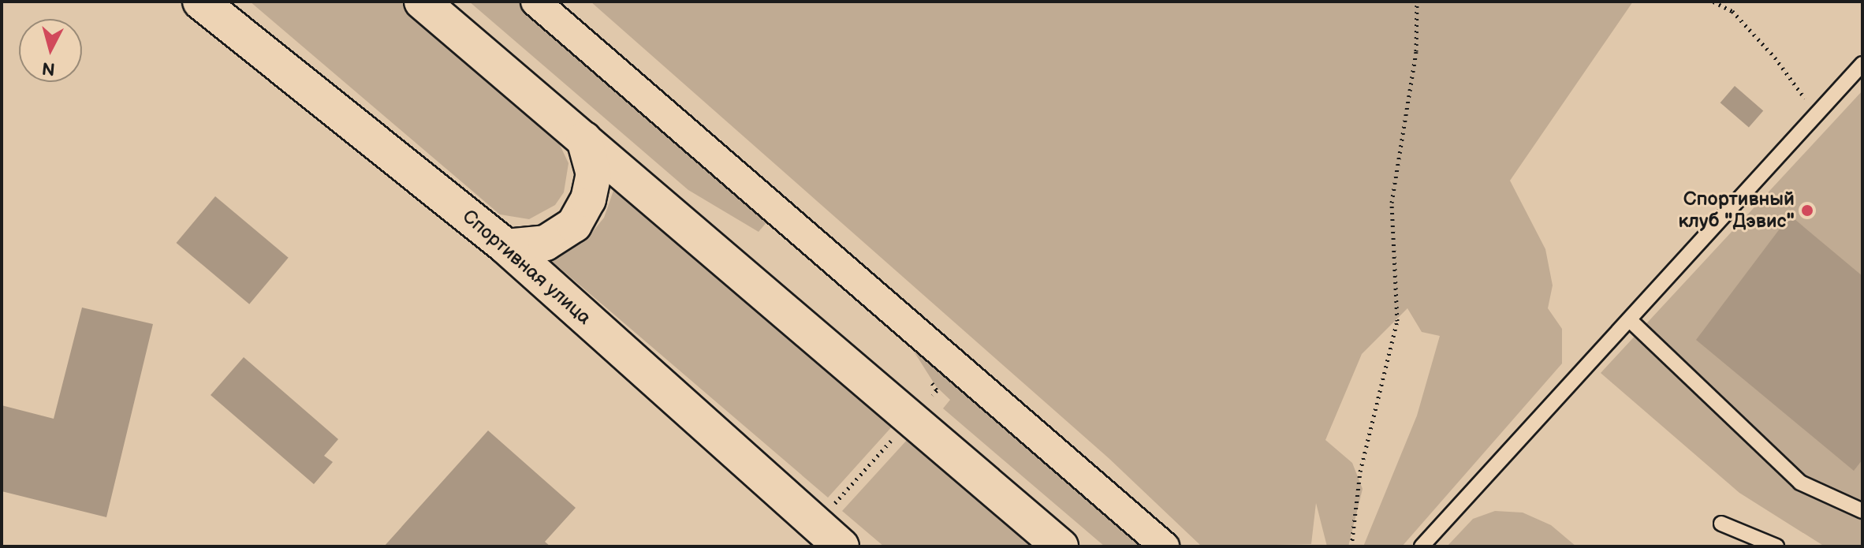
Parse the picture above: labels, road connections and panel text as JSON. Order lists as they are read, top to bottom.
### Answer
{
  "streets": {
    "main road": ["Спортивная улица"]
  },
  "places": ["Спортивный клуб \"Дэвис\""],
  "north": "bottom"
}
